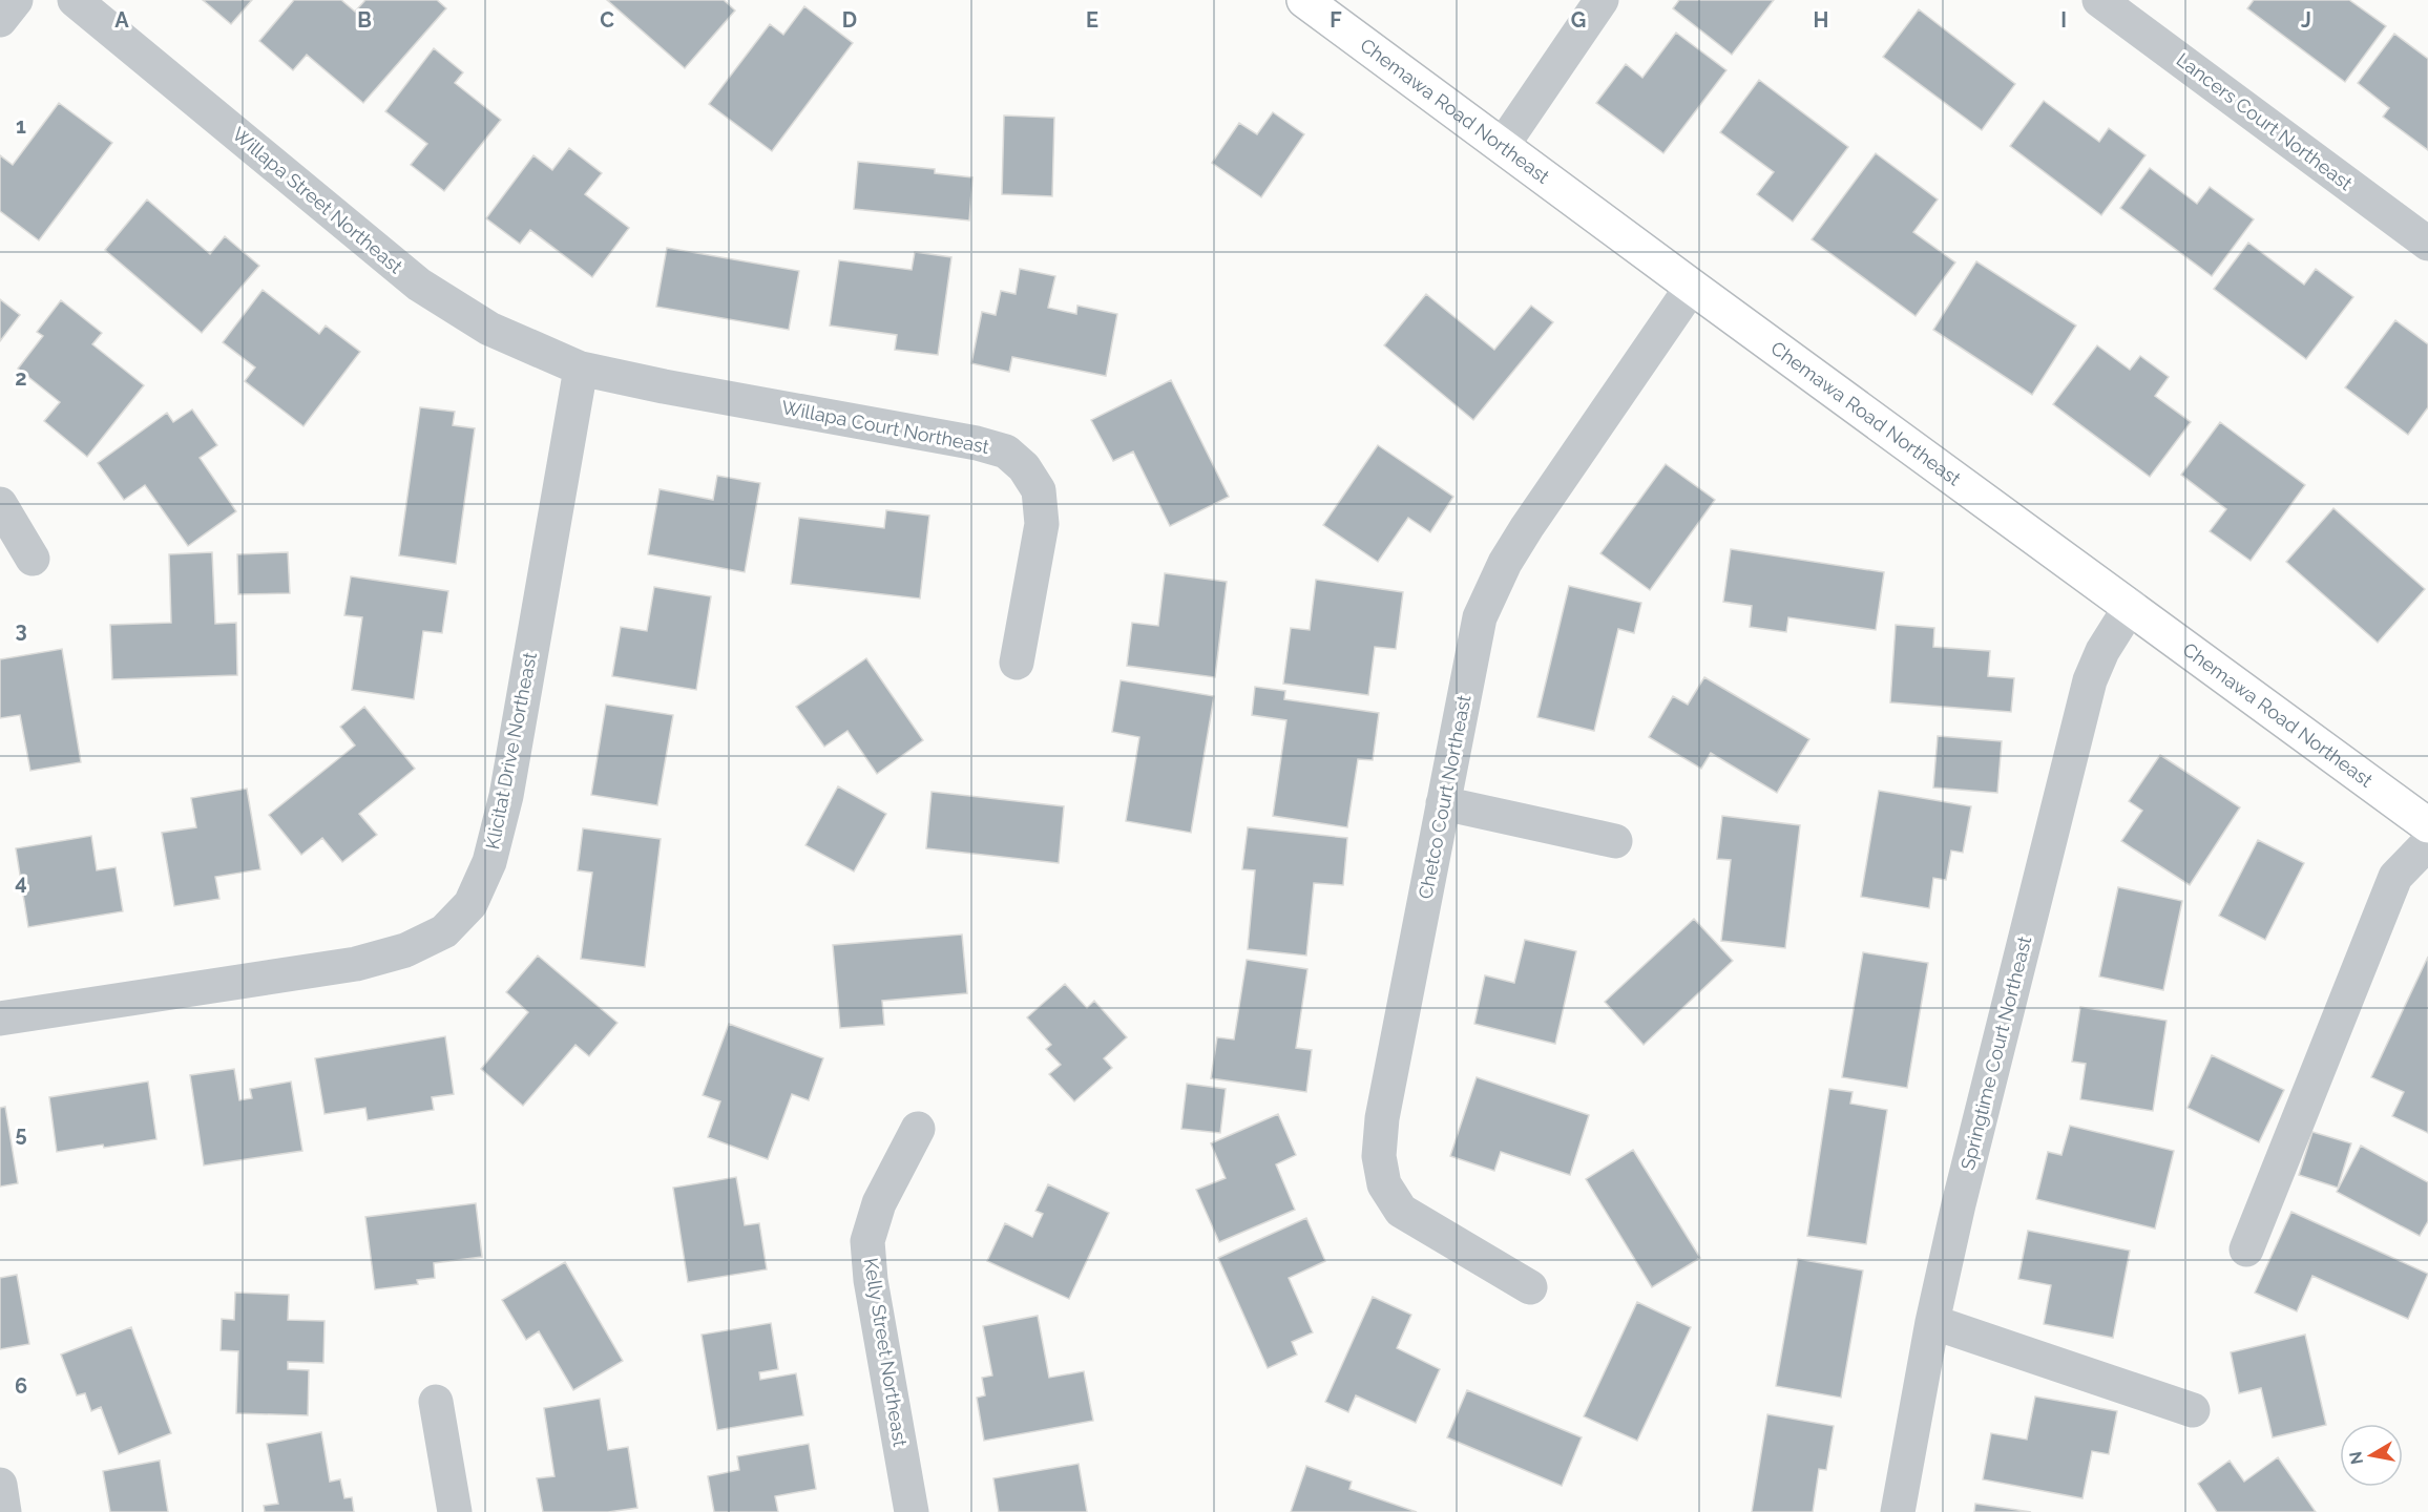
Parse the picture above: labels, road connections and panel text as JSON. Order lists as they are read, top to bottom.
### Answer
{
  "streets": {
    "main road": ["Chemawa Road Northeast"],
    "street": [
      "Lancers Court Northeast",
      "Willapa Street Northeast",
      "Willapa Court Northeast",
      "Klicitat Drive Northeast",
      "Chetco Court Northeast",
      "Springtime Court Northeast",
      "Kelly Street Northeast"
    ]
  },
  "crossings": [
    ["Chemawa Road Northeast", "Chetco Court Northeast"],
    ["Chemawa Road Northeast", "Springtime Court Northeast"],
    ["Willapa Street Northeast", "Willapa Court Northeast"],
    ["Willapa Street Northeast", "Klicitat Drive Northeast"],
    ["Willapa Court Northeast", "Klicitat Drive Northeast"]
  ],
  "north": "left",
  "grid": {
    "columns": [
      "A",
      "B",
      "C",
      "D",
      "E",
      "F",
      "G",
      "H",
      "I",
      "J"
    ],
    "rows": [
      "1",
      "2",
      "3",
      "4",
      "5",
      "6"
    ]
  }
}
